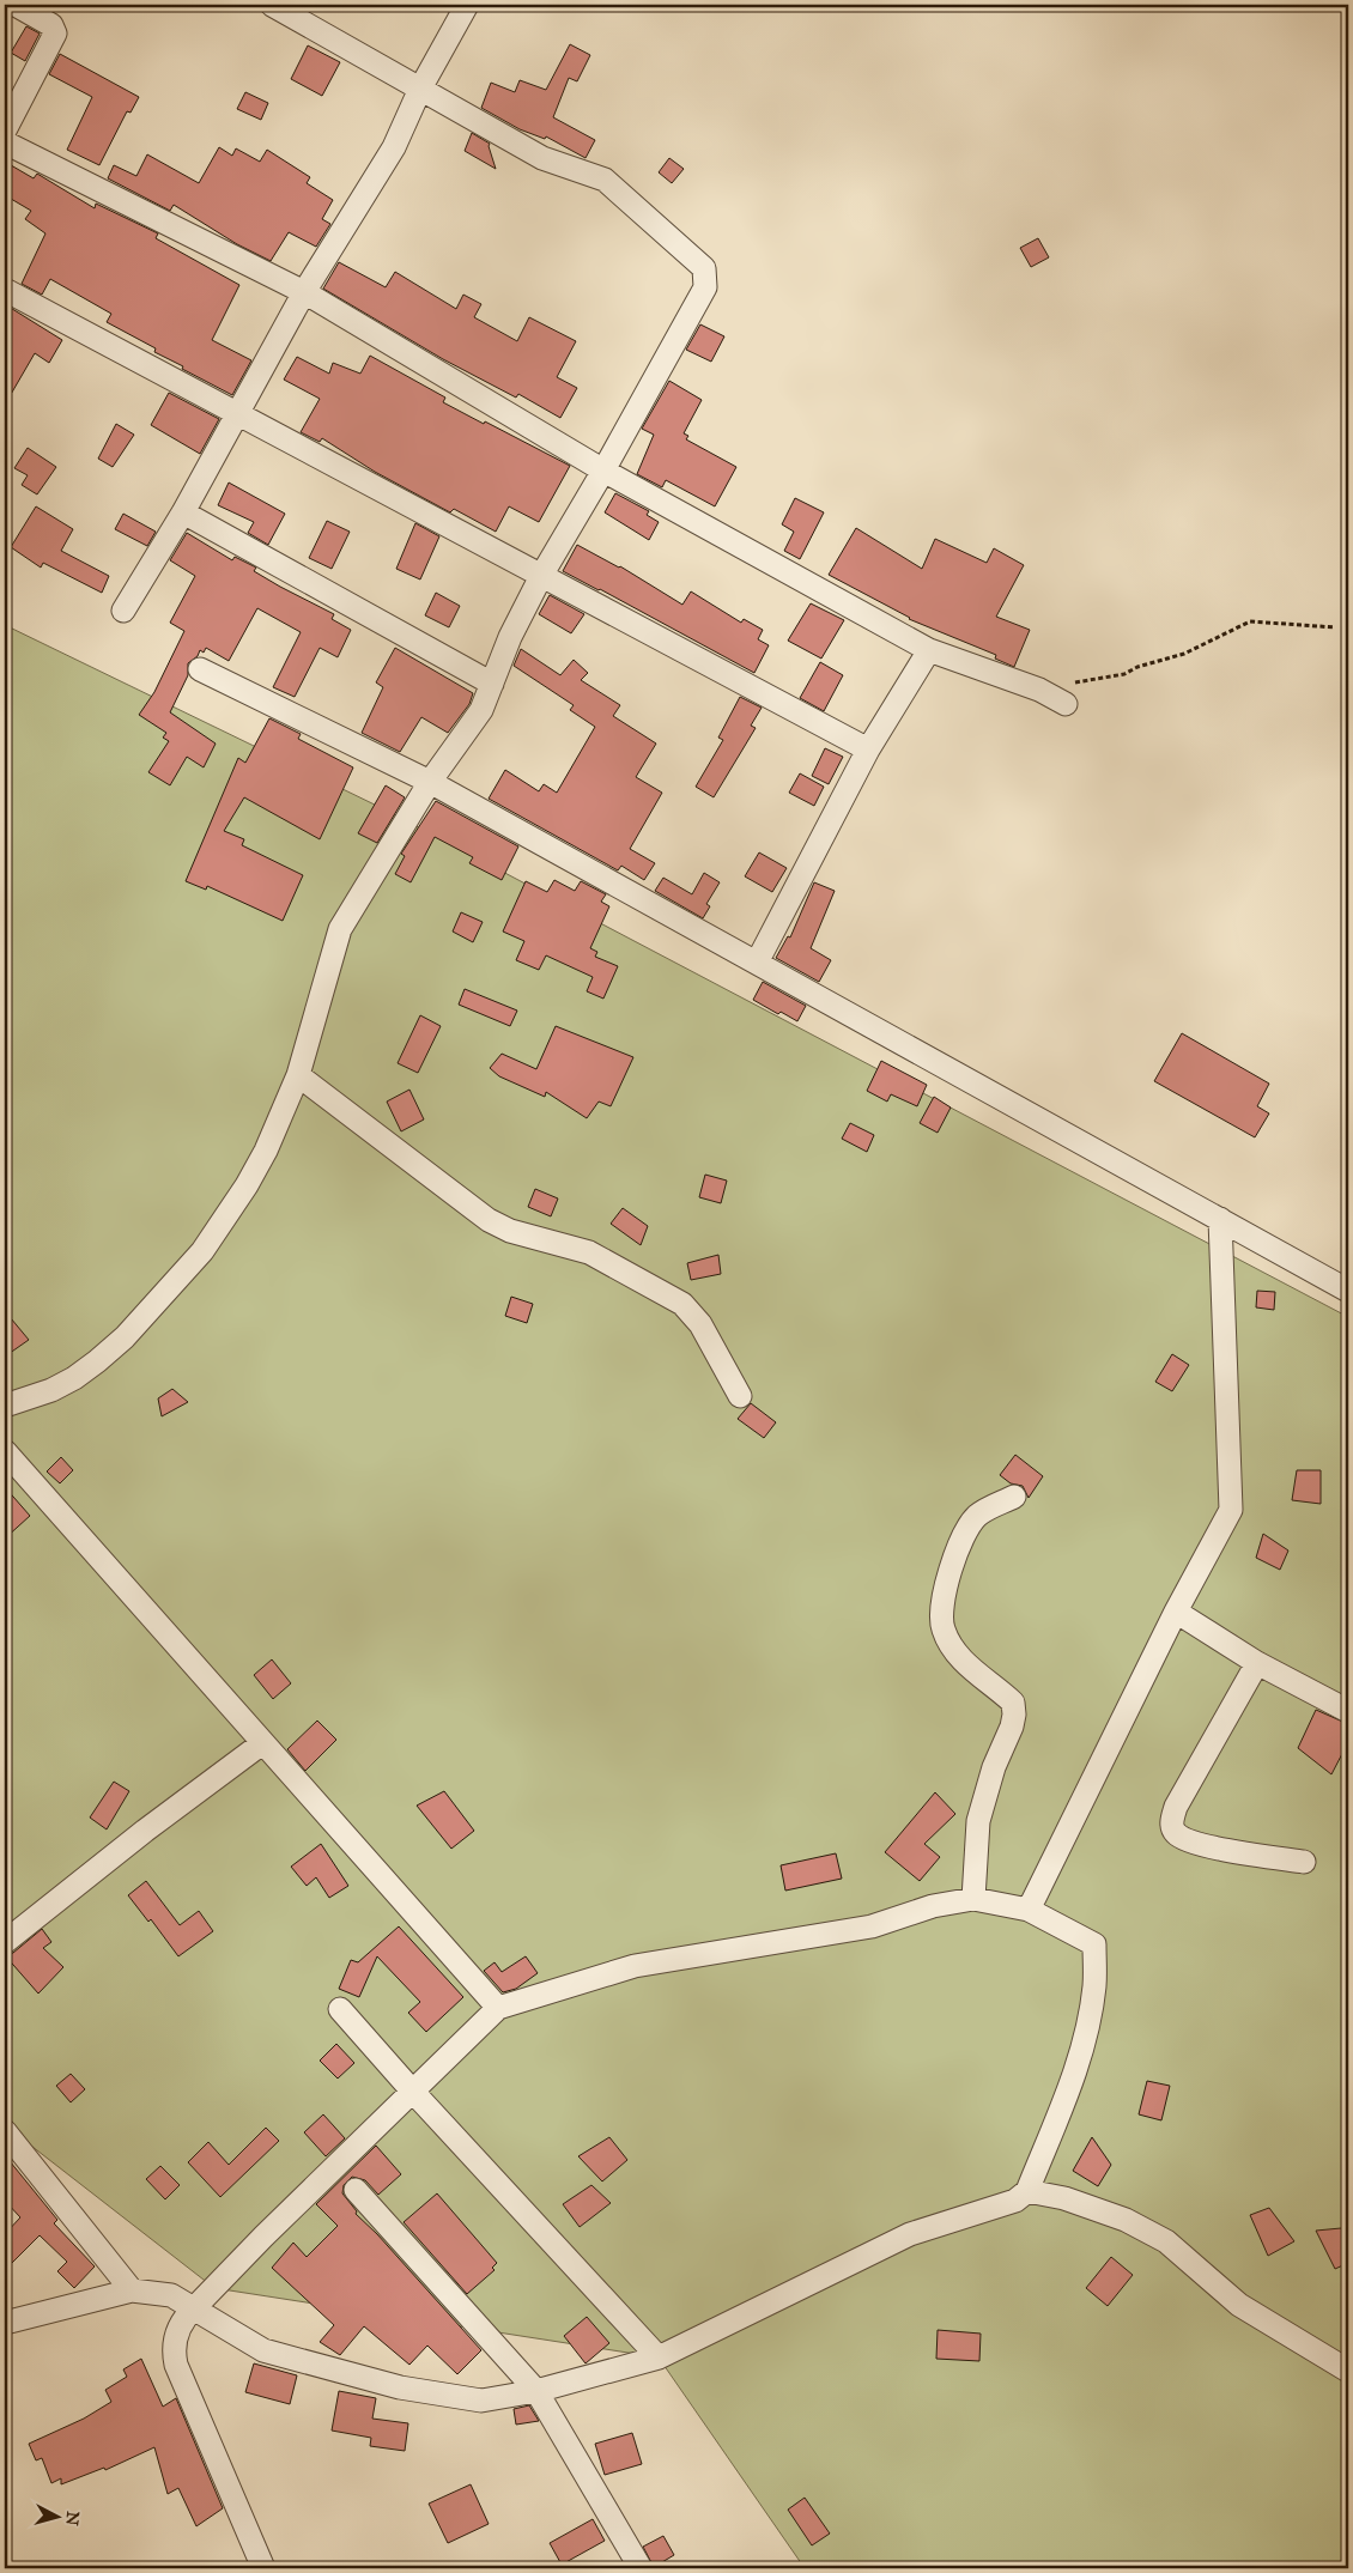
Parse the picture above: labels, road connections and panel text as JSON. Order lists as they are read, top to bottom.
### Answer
{
  "north": "right"
}
